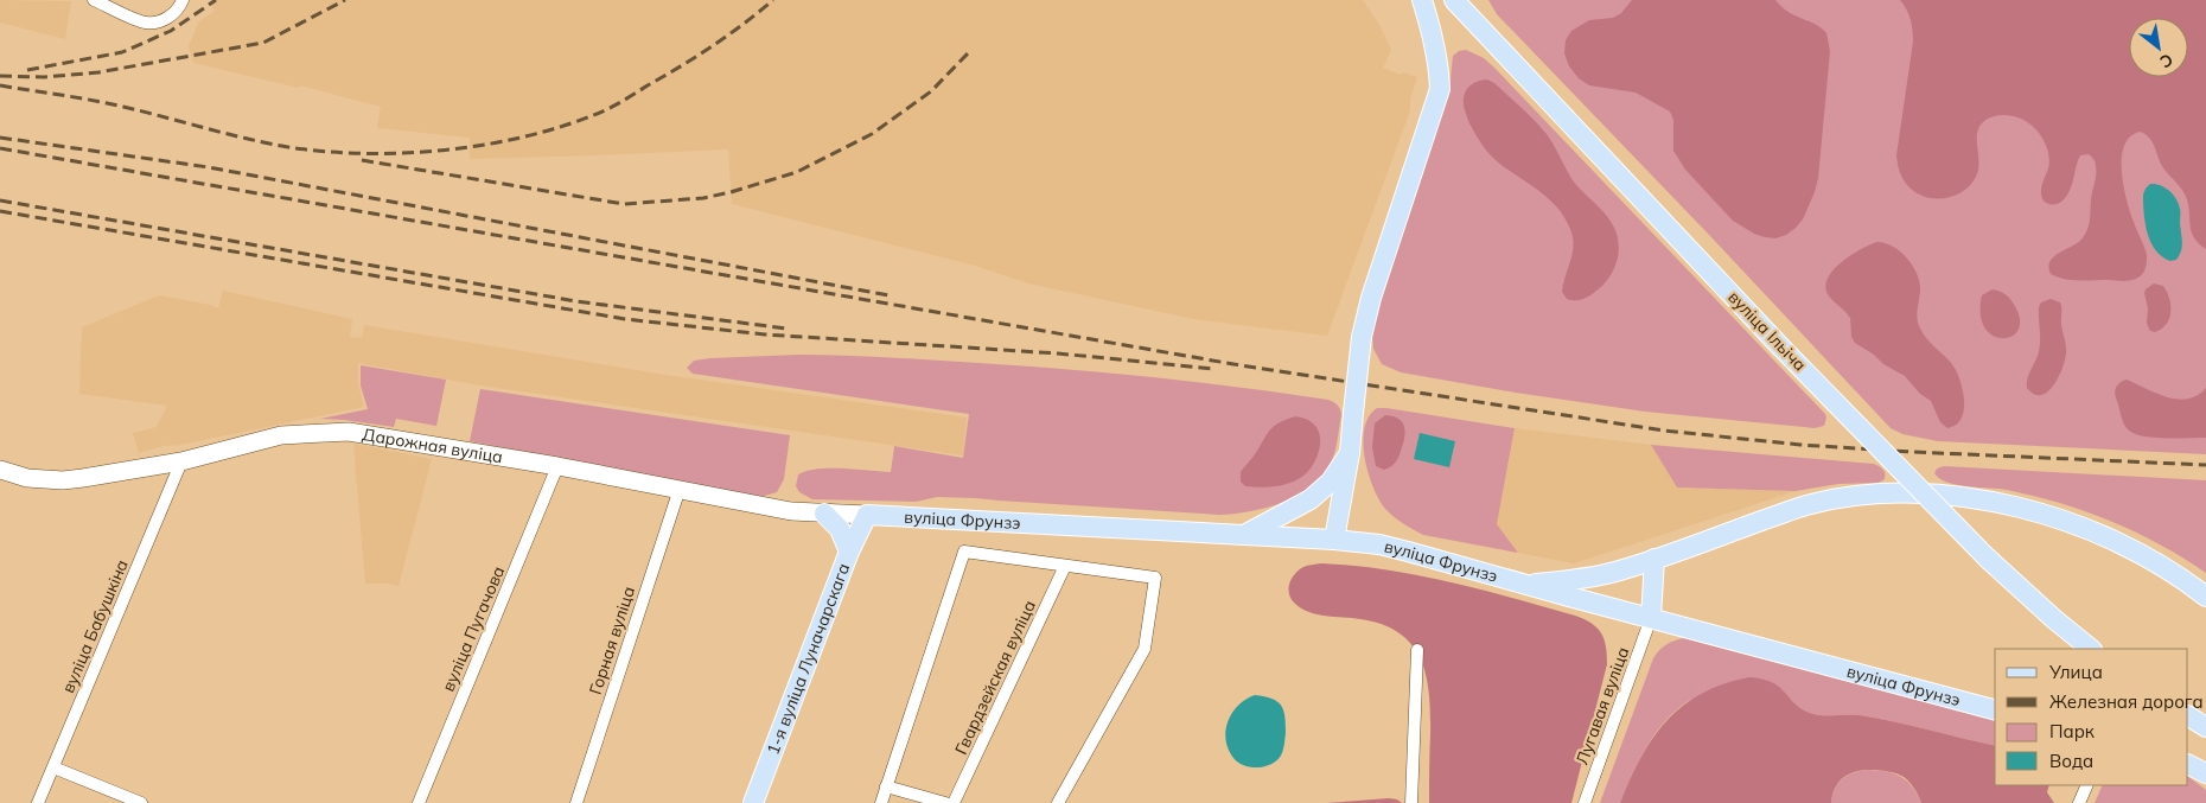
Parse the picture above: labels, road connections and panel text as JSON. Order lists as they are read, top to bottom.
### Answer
{
  "streets": {
    "main road": ["вуліца Ільіча", "вуліца Фрунзэ", "1-я вуліца Луначарскага"],
    "street": [
      "Дарожная вуліца",
      "вуліца Бабушкіна",
      "вуліца Пугачова",
      "Горная вуліца",
      "Гвардзейская вуліца",
      "Лугавая вуліца"
    ]
  },
  "crossings": [
    ["Дарожная вуліца", "вуліца Фрунзэ"],
    ["Дарожная вуліца", "вуліца Бабушкіна"],
    ["Дарожная вуліца", "вуліца Пугачова"],
    ["Дарожная вуліца", "Горная вуліца"],
    ["Дарожная вуліца", "1-я вуліца Луначарскага"],
    ["вуліца Фрунзэ", "1-я вуліца Луначарскага"],
    ["вуліца Фрунзэ", "Лугавая вуліца"]
  ],
  "legend": [
    "Улица",
    "Железная дорога",
    "Парк",
    "Вода"
  ],
  "north": "bottom right"
}
